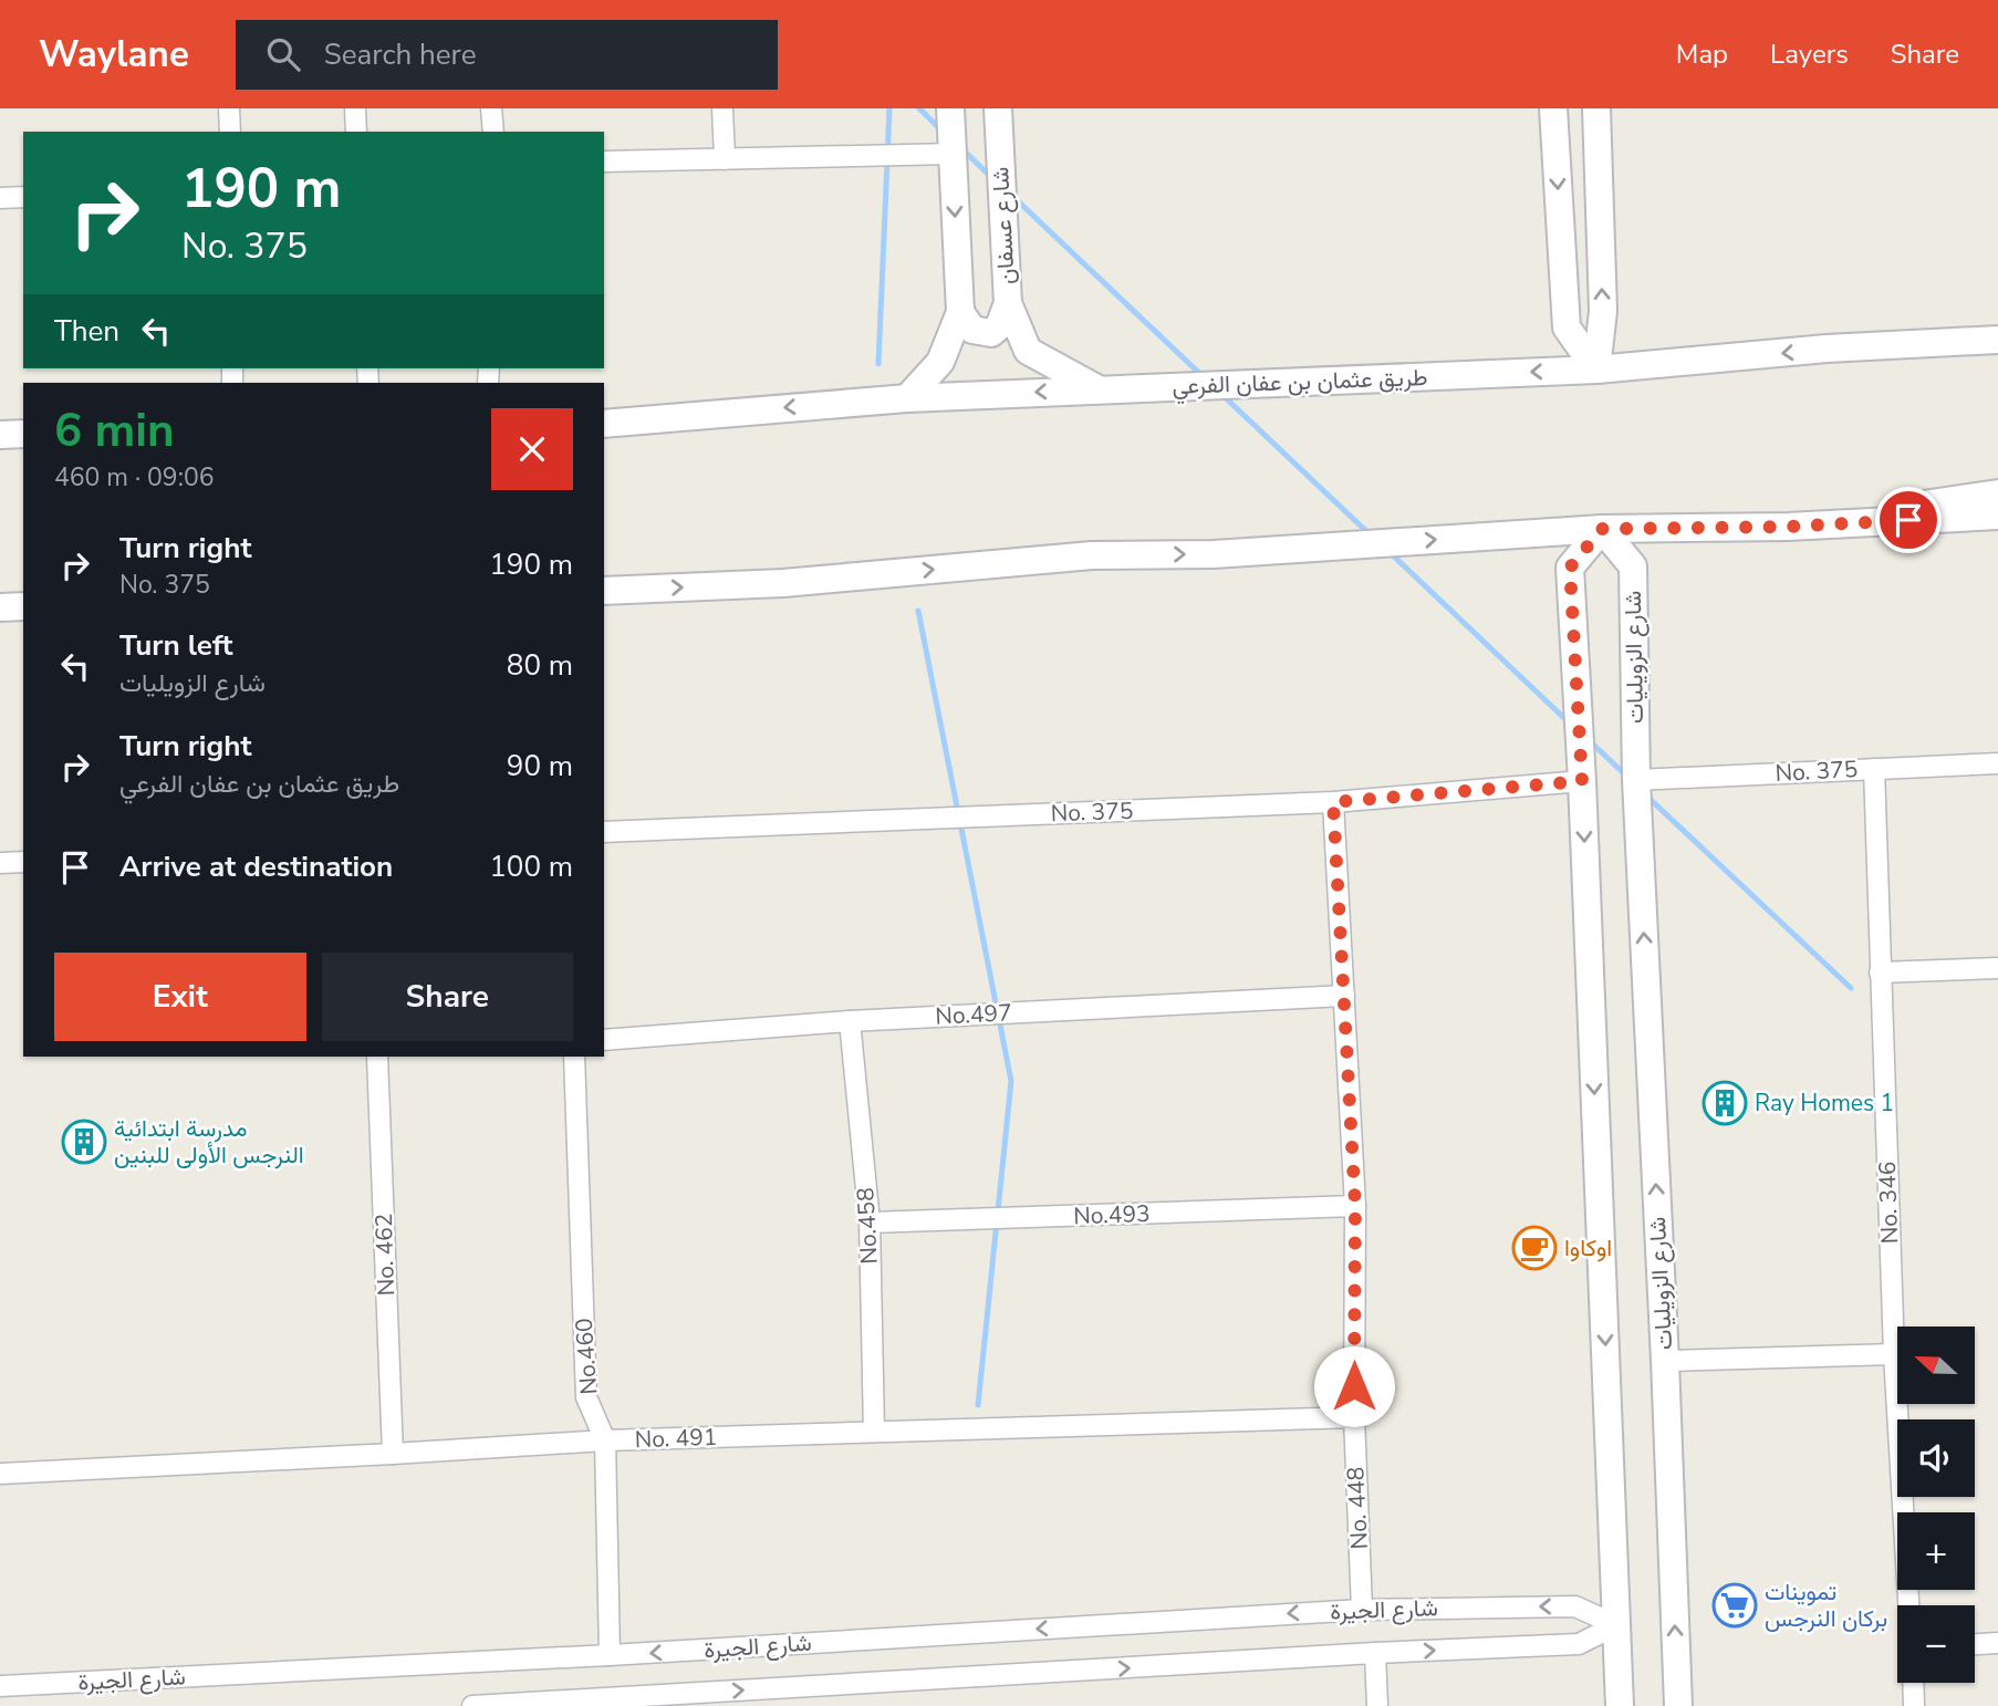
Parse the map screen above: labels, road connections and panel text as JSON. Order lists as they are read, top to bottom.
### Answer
{
  "streets": {
    "street": [
      "شارع عسفان",
      "طريق عثمان بن عفان الفرعي",
      "شارع الزويليات",
      "No. 375",
      "No.497",
      "No. 346",
      "No.493",
      "No.458",
      "No. 462",
      "No.460",
      "No. 491",
      "No. 448",
      "شارع الجيرة"
    ]
  },
  "crossings": [
    ["شارع عسفان", "طريق عثمان بن عفان الفرعي"],
    ["شارع الزويليات", "No. 375"],
    ["No. 375", "No. 346"],
    ["No. 375", "No. 448"],
    ["No.497", "No.458"],
    ["No.497", "No. 448"],
    ["No.493", "No.458"],
    ["No.493", "No. 448"],
    ["No.458", "No. 491"],
    ["No. 462", "No. 491"],
    ["No.460", "No. 491"],
    ["No.460", "شارع الجيرة"],
    ["No. 491", "No. 448"],
    ["No. 448", "شارع الجيرة"]
  ],
  "places": {
    "building": ["Ray Homes 1", "مدرسة ابتدائية النرجس الأولى للبنين"],
    "cafe": ["اوكاوا"],
    "supermarket": ["تموينات بركان النرجس"]
  },
  "north": "left",
  "page": {
    "header": "Waylane",
    "search": "Search here",
    "nav": ["Map", "Layers", "Share"],
    "turn": ["190 m", "No. 375"],
    "then": "Then",
    "heading": ["6 min", "460 m · 09:06"],
    "list": [
      {
        "name": "Turn right",
        "note": "No. 375",
        "value": "190 m"
      },
      {
        "name": "Turn left",
        "note": "شارع الزويليات",
        "value": "80 m"
      },
      {
        "name": "Turn right",
        "note": "طريق عثمان بن عفان الفرعي",
        "value": "90 m"
      },
      {
        "name": "Arrive at destination",
        "value": "100 m"
      }
    ],
    "buttons": ["Exit", "Share"],
    "map_buttons": ["+", "−"]
  }
}
